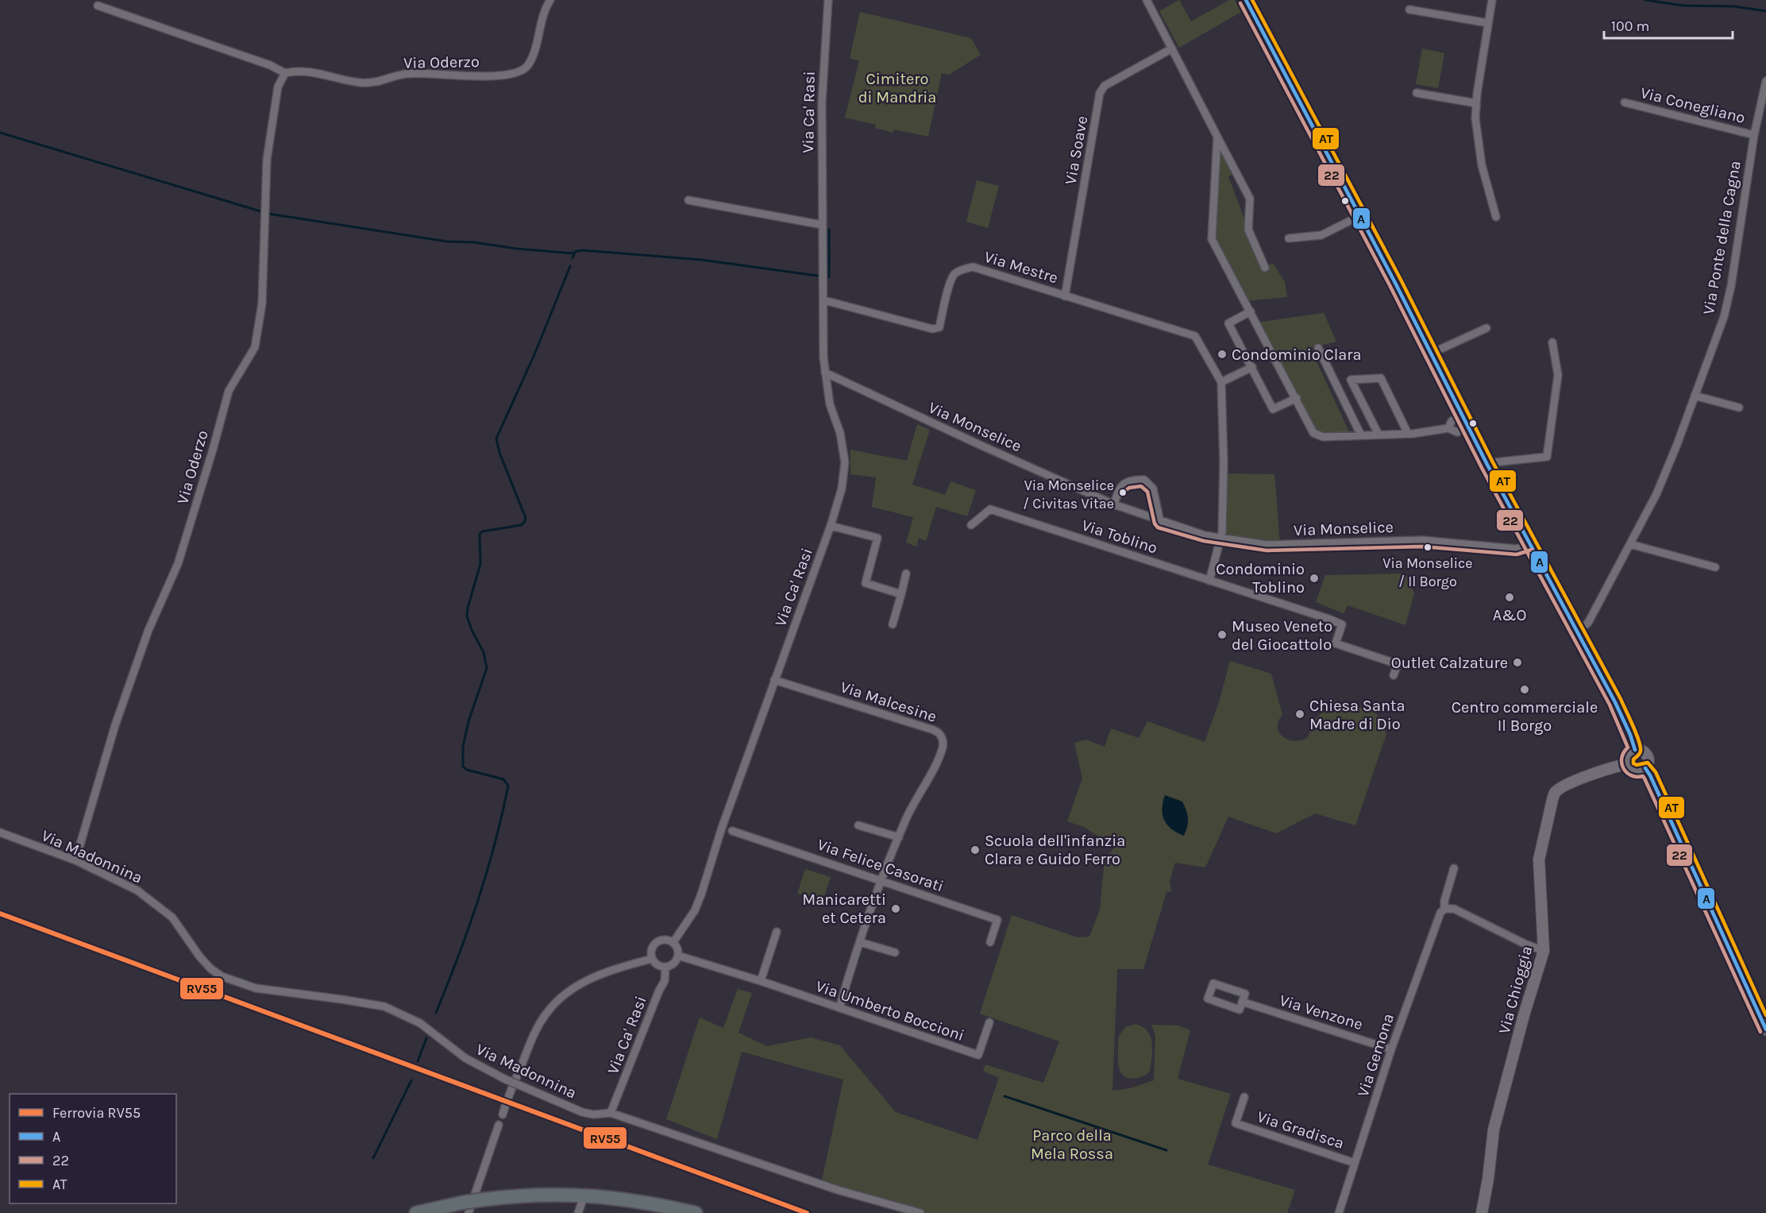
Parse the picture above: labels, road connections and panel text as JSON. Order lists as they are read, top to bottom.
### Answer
{
  "streets": {
    "street": [
      "Via Oderzo",
      "Via Conegliano",
      "Via Ca' Rasi",
      "Via Soave",
      "Via Ponte della Cagna",
      "Via Mestre",
      "Via Monselice",
      "Via Toblino",
      "Via Malcesine",
      "Via Madonnina",
      "Via Felice Casorati",
      "Via Chioggia",
      "Via Umberto Boccioni",
      "Via Venzone",
      "Via Gemona",
      "Via Gradisca"
    ]
  },
  "crossings": [
    ["Via Oderzo", "Via Madonnina"],
    ["Via Conegliano", "Via Ponte della Cagna"],
    ["Via Ca' Rasi", "Via Mestre"],
    ["Via Ca' Rasi", "Via Monselice"],
    ["Via Ca' Rasi", "Via Malcesine"],
    ["Via Ca' Rasi", "Via Madonnina"],
    ["Via Ca' Rasi", "Via Umberto Boccioni"],
    ["Via Soave", "Via Mestre"],
    ["Via Mestre", "Via Monselice"],
    ["Via Malcesine", "Via Felice Casorati"],
    ["Via Malcesine", "Via Umberto Boccioni"],
    ["Via Venzone", "Via Gemona"],
    ["Via Gemona", "Via Gradisca"]
  ],
  "parks": ["Cimitero di Mandria", "Parco della Mela Rossa"],
  "places": [
    "Condominio Clara",
    "Via Monselice / Civitas Vitae",
    "Via Monselice / Il Borgo",
    "Condominio Toblino",
    "A&O",
    "Museo Veneto del Giocattolo",
    "Outlet Calzature",
    "Centro commerciale Il Borgo",
    "Chiesa Santa Madre di Dio",
    "Scuola dell'infanzia Clara e Guido Ferro",
    "Manicaretti et Cetera"
  ],
  "lines": [
    "transit line A",
    "transit line AT",
    "transit line 22",
    "rail line RV55"
  ],
  "legend": [
    "Ferrovia RV55",
    "A",
    "22",
    "AT"
  ],
  "scale_bar": "100 m"
}
